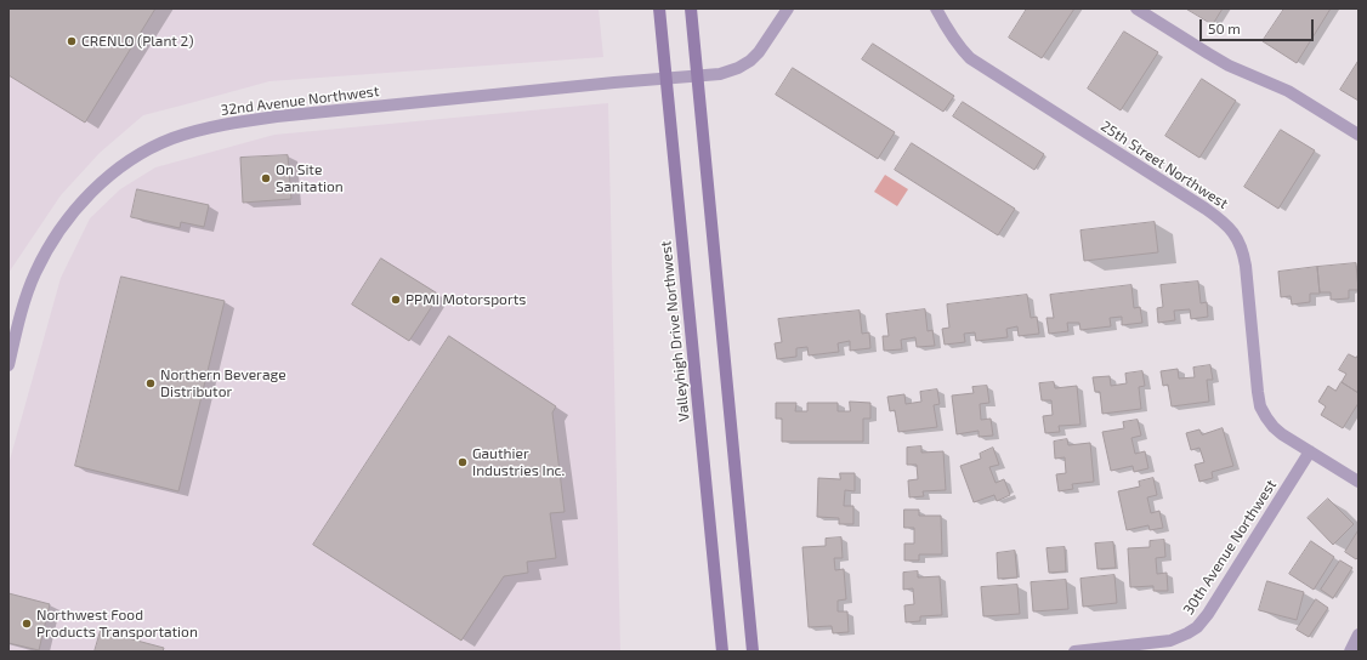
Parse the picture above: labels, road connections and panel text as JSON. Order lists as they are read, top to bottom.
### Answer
{
  "streets": {
    "main road": ["Valleyhigh Drive Northwest"],
    "street": ["32nd Avenue Northwest", "25th Street Northwest", "30th Avenue Northwest"]
  },
  "crossings": [
    ["32nd Avenue Northwest", "Valleyhigh Drive Northwest"],
    ["25th Street Northwest", "30th Avenue Northwest"]
  ],
  "places": [
    "CRENLO (Plant 2)",
    "On Site Sanitation",
    "PPMI Motorsports",
    "Northern Beverage Distributor",
    "Gauthier Industries Inc.",
    "Northwest Food Products Transportation"
  ],
  "scale_bar": "50 m"
}
